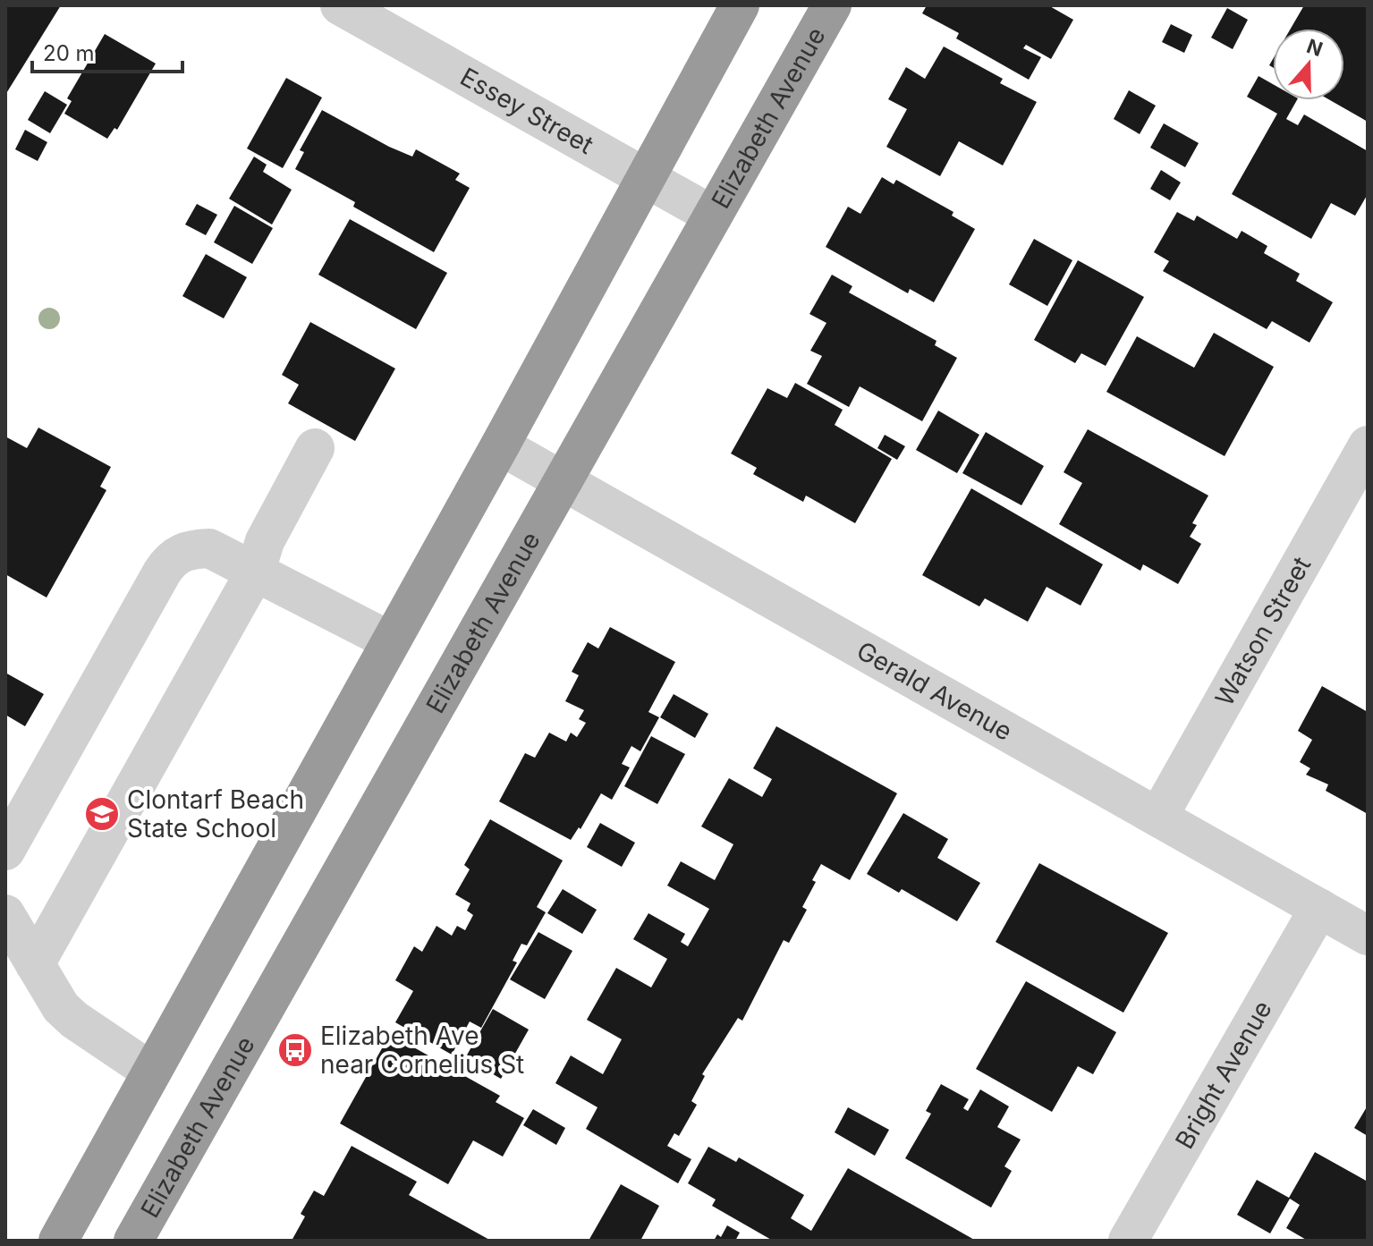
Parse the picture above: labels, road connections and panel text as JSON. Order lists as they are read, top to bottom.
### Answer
{
  "streets": {
    "highway": ["Elizabeth Avenue"],
    "street": [
      "Essey Street",
      "Watson Street",
      "Gerald Avenue",
      "Bright Avenue"
    ]
  },
  "crossings": [
    ["Essey Street", "Elizabeth Avenue"],
    ["Elizabeth Avenue", "Gerald Avenue"],
    ["Watson Street", "Gerald Avenue"],
    ["Gerald Avenue", "Bright Avenue"]
  ],
  "places": {
    "school or university": ["Clontarf Beach State School"],
    "bus stop": ["Elizabeth Ave near Cornelius St"]
  },
  "scale_bar": "20 m",
  "north": "top"
}
